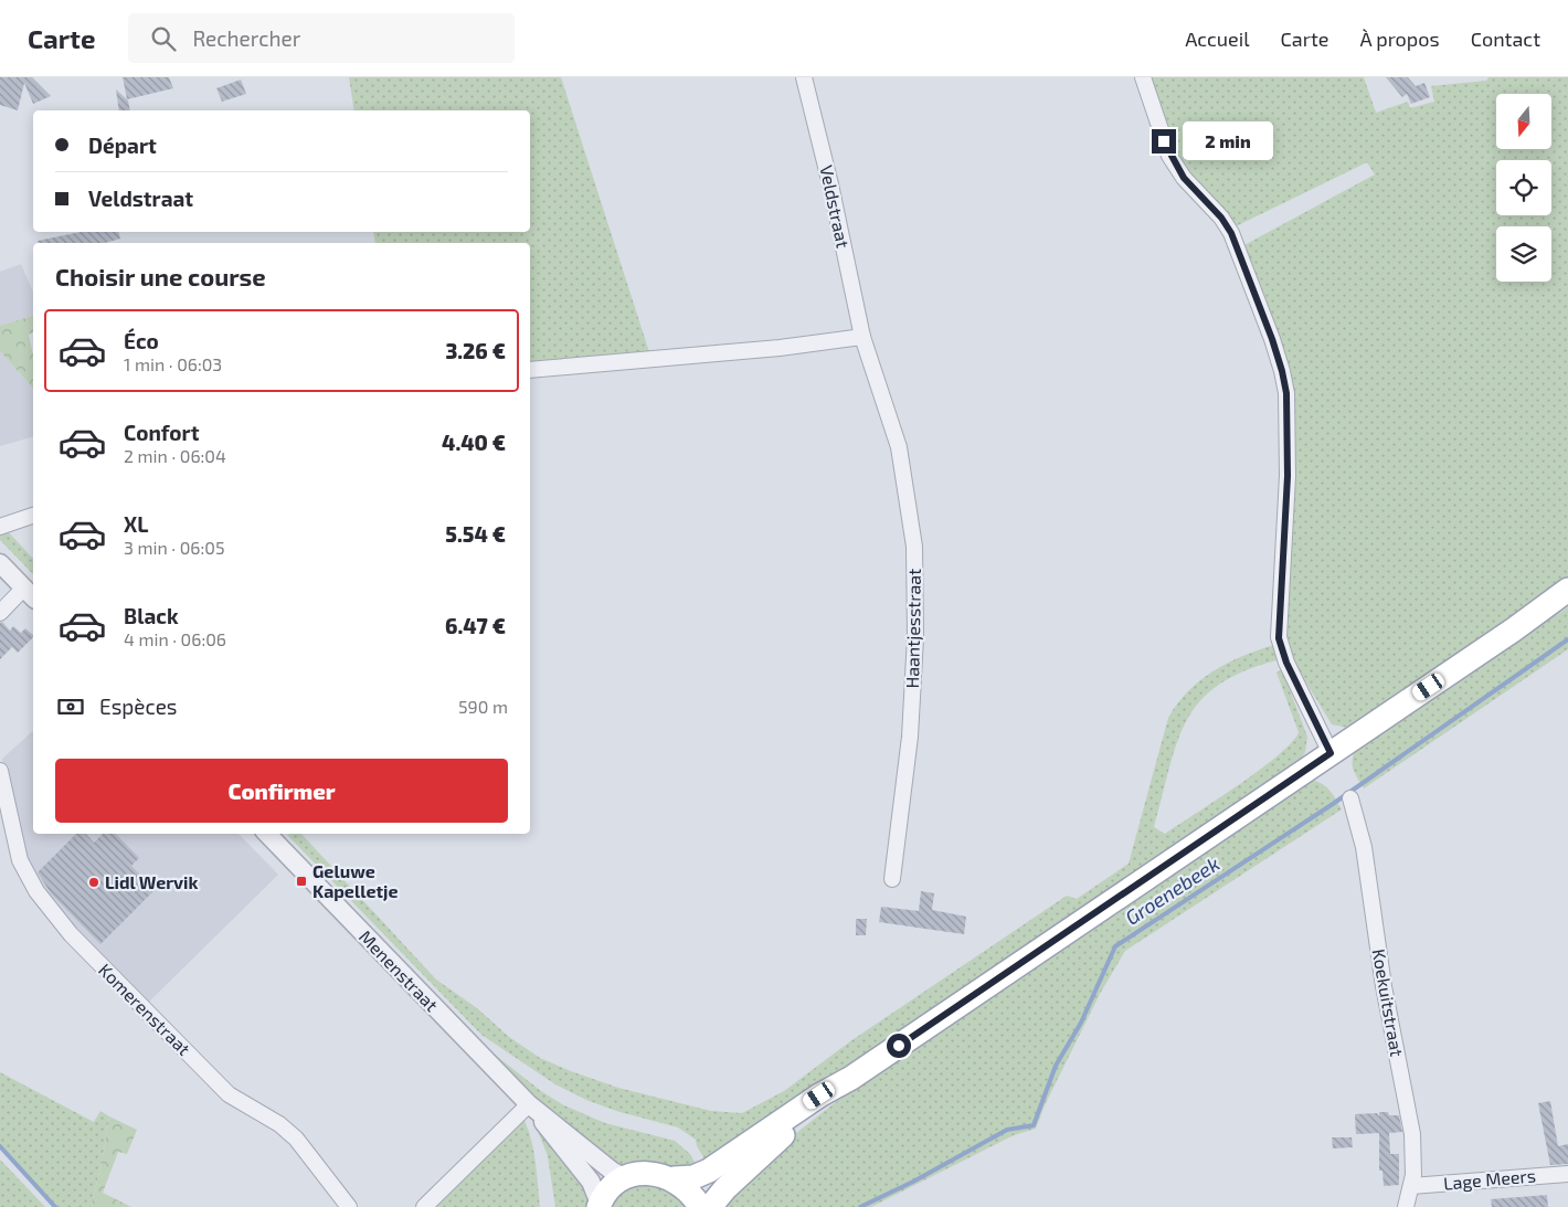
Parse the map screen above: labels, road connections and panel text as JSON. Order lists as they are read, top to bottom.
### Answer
{
  "streets": {
    "street": [
      "Veldstraat",
      "Haantjesstraat",
      "Menenstraat",
      "Koekuitstraat",
      "Komerenstraat",
      "Lage Meers"
    ]
  },
  "crossings": [
    ["Veldstraat", "Haantjesstraat"],
    ["Koekuitstraat", "Lage Meers"]
  ],
  "water": ["Groenebeek"],
  "places": {
    "transit": ["Geluwe Kapelletje"],
    "other": ["Lidl Wervik"]
  },
  "north": "bottom",
  "page": {
    "header": "Carte",
    "search": "Rechercher",
    "nav": [
      "Accueil",
      "Carte",
      "À propos",
      "Contact"
    ],
    "banner": ["Départ", "Veldstraat"],
    "bubble": "2 min",
    "heading": "Choisir une course",
    "list": [
      {
        "name": "Éco",
        "note": "1 min · 06:03",
        "value": "3.26 €"
      },
      {
        "name": "Confort",
        "note": "2 min · 06:04",
        "value": "4.40 €"
      },
      {
        "name": "XL",
        "note": "3 min · 06:05",
        "value": "5.54 €"
      },
      {
        "name": "Black",
        "note": "4 min · 06:06",
        "value": "6.47 €"
      }
    ],
    "pay": ["Espèces", "590 m"],
    "buttons": "Confirmer"
  }
}
